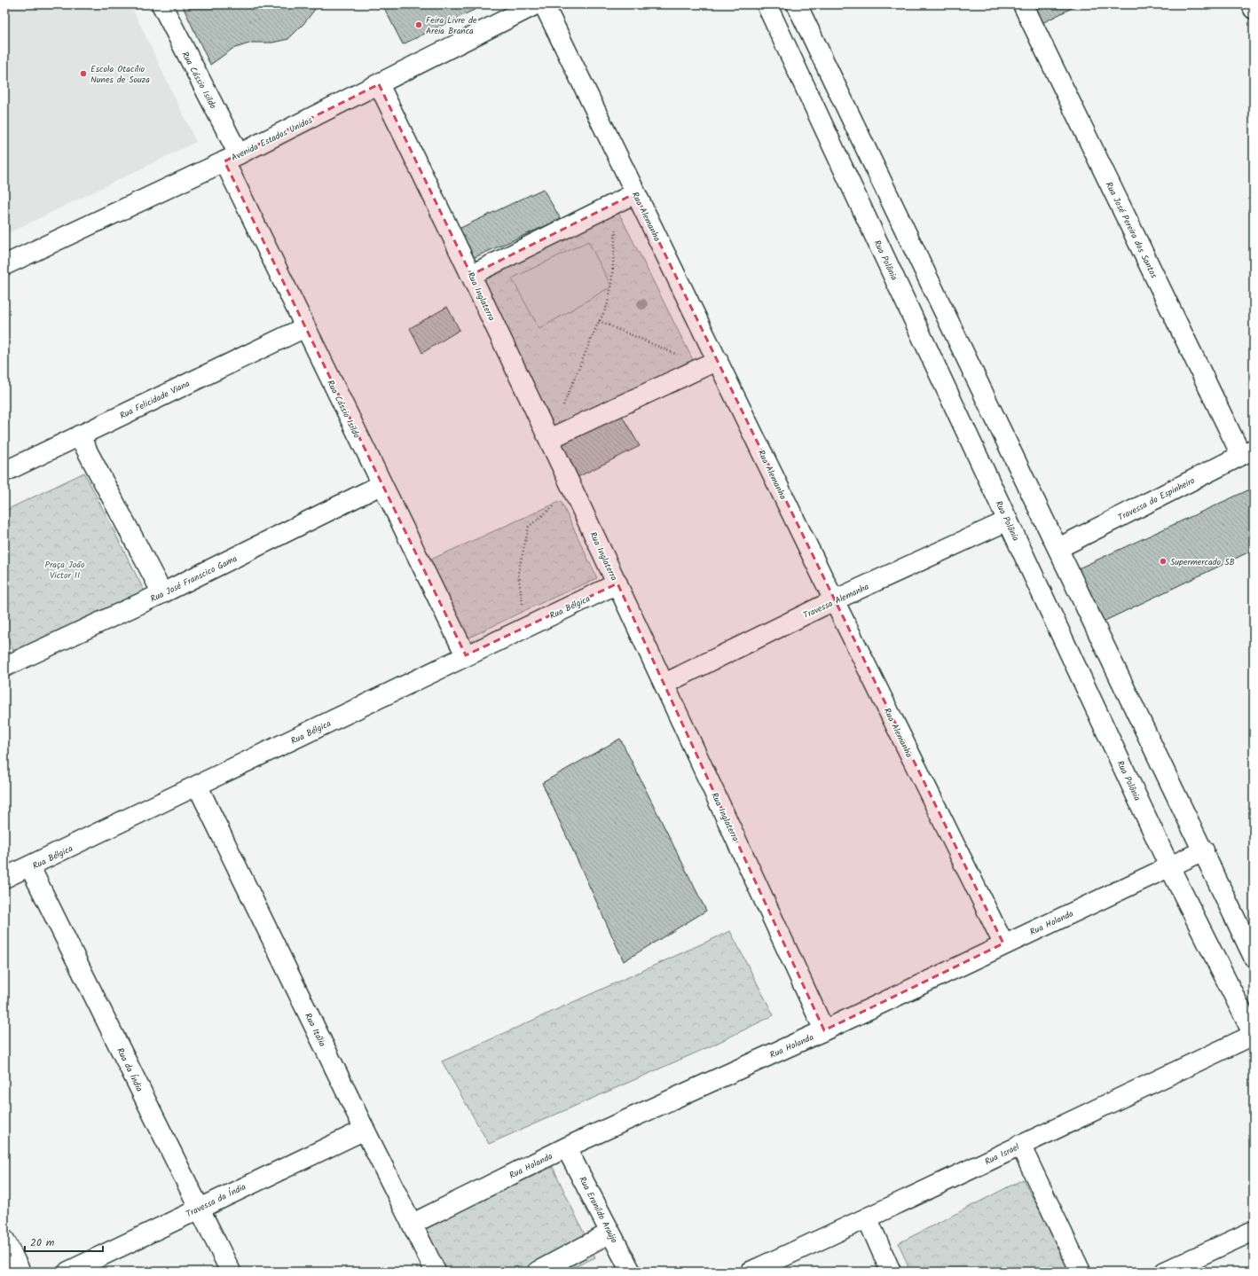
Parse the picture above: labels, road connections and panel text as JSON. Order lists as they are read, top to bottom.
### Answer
{
  "streets": {
    "street": [
      "Rua Cássio Isildo",
      "Avenida Estados Unidos",
      "Rua Alemanha",
      "Rua José Pereira dos Santos",
      "Rua Polônia",
      "Rua Inglaterra",
      "Rua Felicidade Viana",
      "Travessa do Espinheiro",
      "Rua José Franscico Gama",
      "Travessa Alemanha",
      "Rua Bélgica",
      "Rua Holanda",
      "Rua Itália",
      "Rua da Índia",
      "Rua Israel",
      "Travessa da Índia",
      "Rua Eronildo Araújo"
    ]
  },
  "crossings": [
    ["Rua Cássio Isildo", "Avenida Estados Unidos"],
    ["Rua Cássio Isildo", "Rua Felicidade Viana"],
    ["Rua Cássio Isildo", "Rua José Franscico Gama"],
    ["Rua Cássio Isildo", "Rua Bélgica"],
    ["Avenida Estados Unidos", "Rua Inglaterra"],
    ["Rua Alemanha", "Travessa Alemanha"],
    ["Rua Alemanha", "Rua Holanda"],
    ["Rua José Pereira dos Santos", "Travessa do Espinheiro"],
    ["Rua Polônia", "Travessa Alemanha"],
    ["Rua Polônia", "Rua Holanda"],
    ["Rua Polônia", "Rua Israel"],
    ["Rua Inglaterra", "Travessa Alemanha"],
    ["Rua Inglaterra", "Rua Bélgica"],
    ["Rua Inglaterra", "Rua Holanda"],
    ["Rua Bélgica", "Rua Itália"],
    ["Rua Bélgica", "Rua da Índia"],
    ["Rua Holanda", "Rua Itália"],
    ["Rua Holanda", "Rua Eronildo Araújo"],
    ["Rua Itália", "Travessa da Índia"],
    ["Rua da Índia", "Travessa da Índia"]
  ],
  "parks": ["Praça João Victor II"],
  "places": ["Feira Livre de Areia Branca", "Escola Otacílio Nunes de Souza", "Supermercado SB"],
  "scale_bar": "20 m"
}
